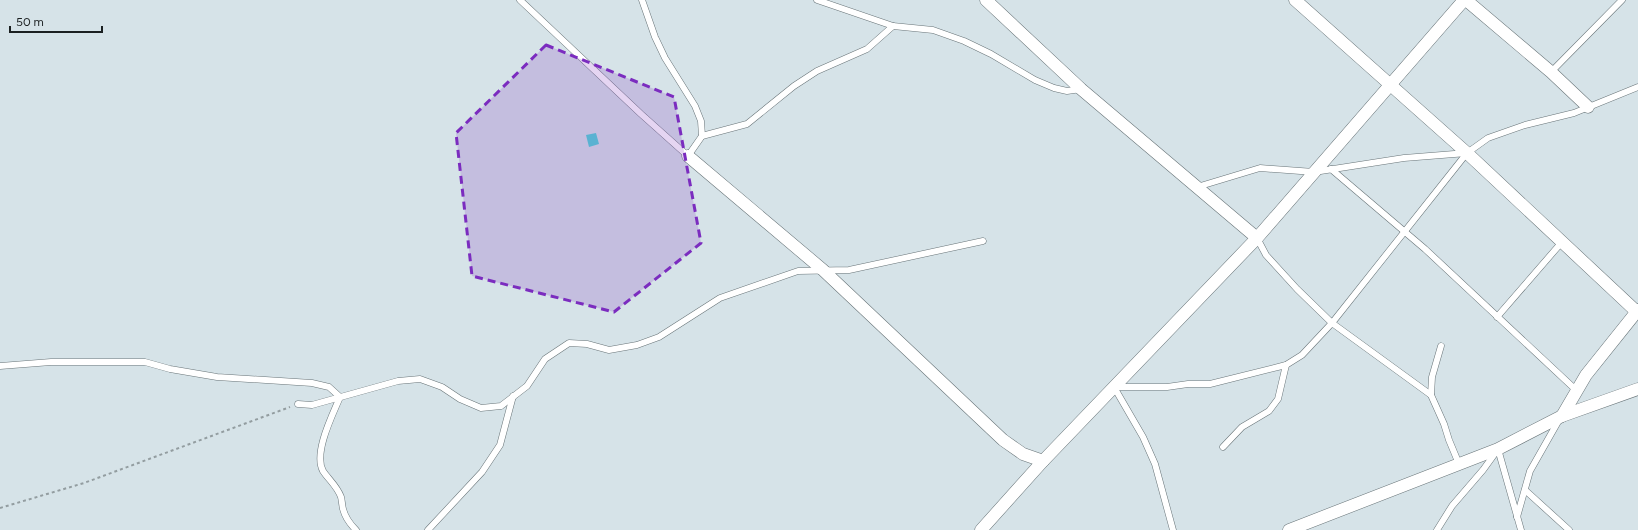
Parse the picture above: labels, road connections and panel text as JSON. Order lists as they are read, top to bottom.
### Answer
{
  "scale_bar": "50 m"
}
